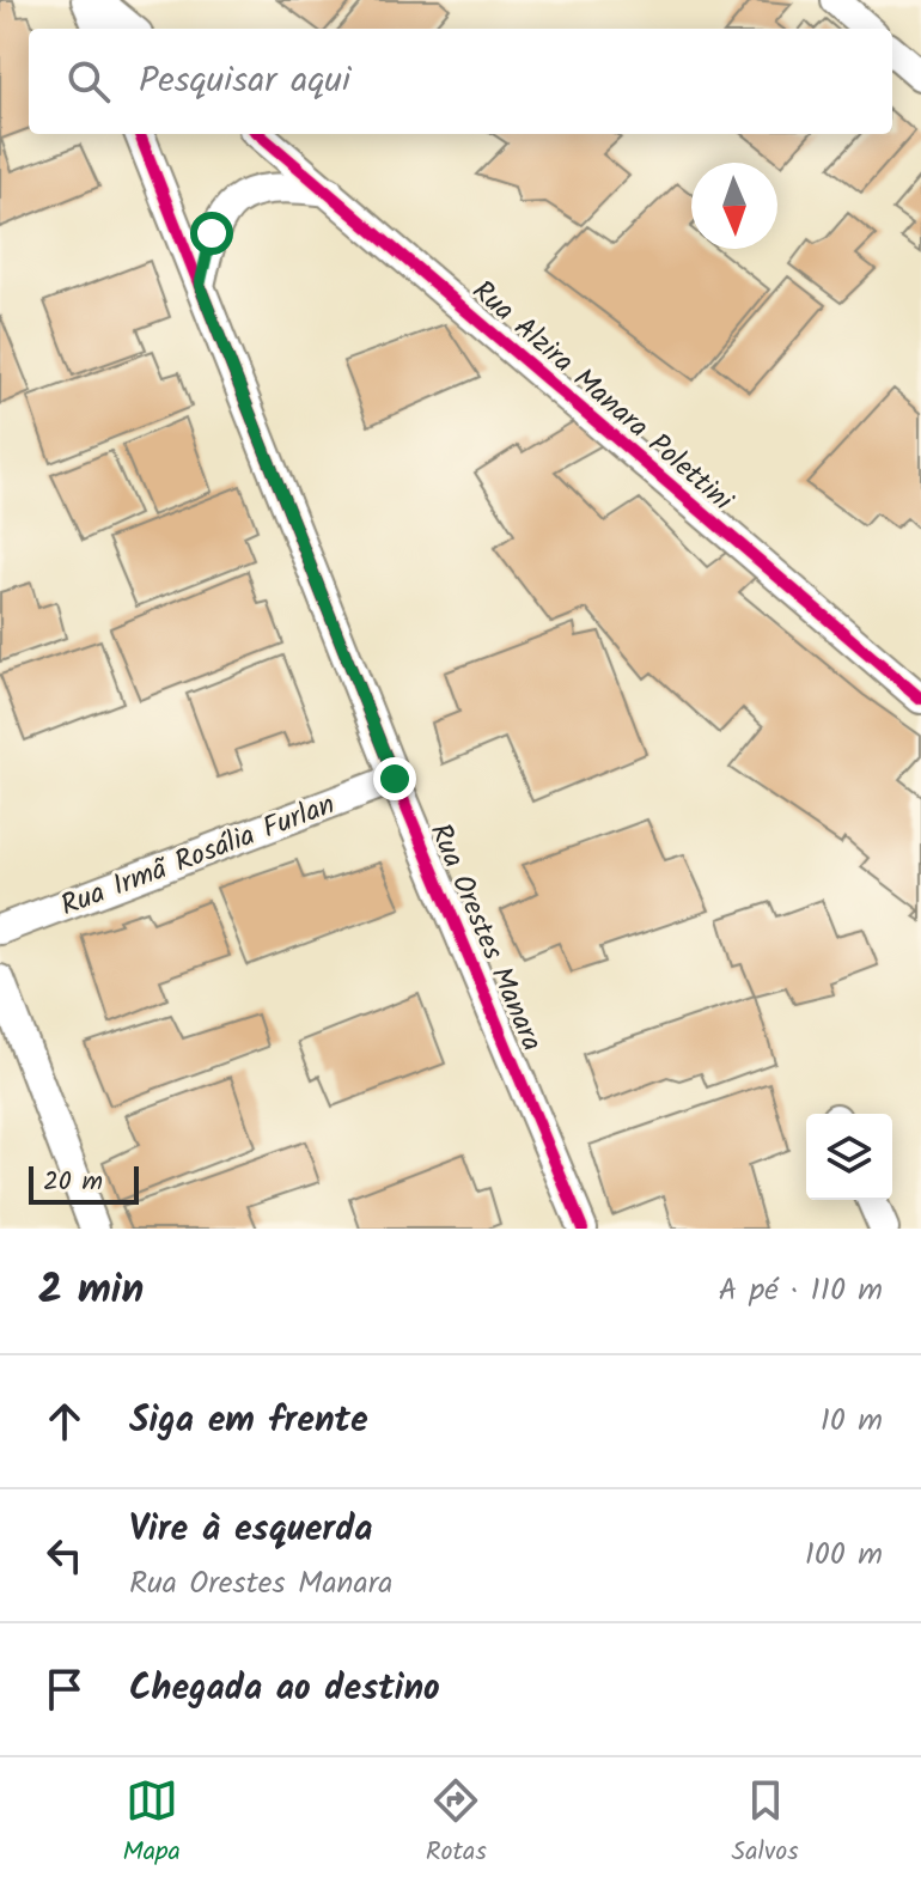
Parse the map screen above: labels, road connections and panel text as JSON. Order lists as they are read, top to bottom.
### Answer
{
  "streets": {
    "street": ["Rua Alzira Manara Polettini", "Rua Irmã Rosália Furlan", "Rua Orestes Manara"]
  },
  "crossings": [
    ["Rua Irmã Rosália Furlan", "Rua Orestes Manara"]
  ],
  "scale_bar": "20 m",
  "north": "bottom",
  "page": {
    "search": "Pesquisar aqui",
    "scale": "20 m",
    "heading": ["2 min", "A pé · 110 m"],
    "list": [
      ["Siga em frente", "10 m"],
      ["Vire à esquerda", "Rua Orestes Manara", "100 m"],
      "Chegada ao destino"
    ],
    "nav": ["Mapa", "Rotas", "Salvos"]
  }
}
